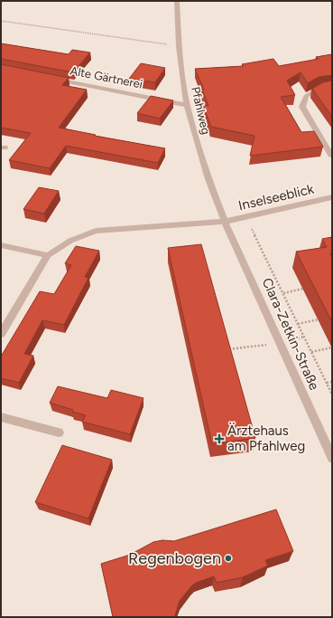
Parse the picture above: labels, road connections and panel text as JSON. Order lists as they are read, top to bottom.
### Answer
{
  "streets": {
    "street": [
      "Alte Gärtnerei",
      "Pfahlweg",
      "Inselseeblick",
      "Clara-Zetkin-Straße"
    ]
  },
  "crossings": [
    ["Alte Gärtnerei", "Pfahlweg"],
    ["Pfahlweg", "Inselseeblick"],
    ["Pfahlweg", "Clara-Zetkin-Straße"],
    ["Inselseeblick", "Clara-Zetkin-Straße"]
  ],
  "places": {
    "health": ["Ärztehaus am Pfahlweg"],
    "other": ["Regenbogen"]
  }
}
